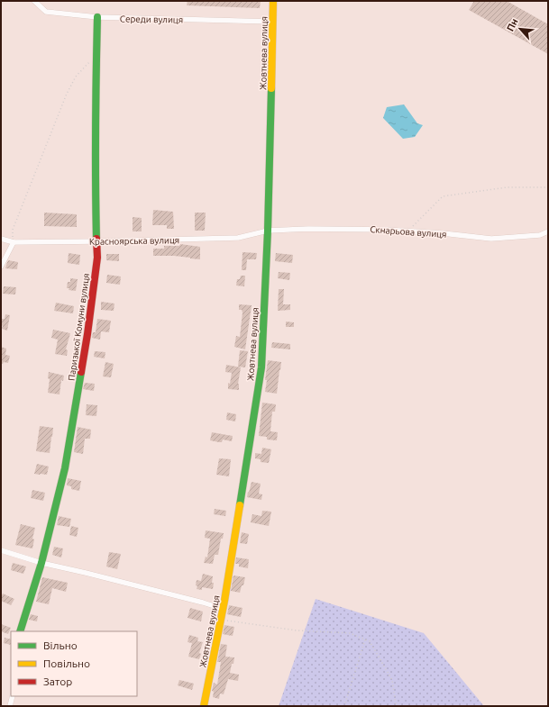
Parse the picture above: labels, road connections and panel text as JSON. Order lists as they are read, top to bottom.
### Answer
{
  "streets": {
    "street": [
      "Середи вулиця",
      "Жовтнева вулиця",
      "Скнарьова вулиця",
      "Красноярська вулиця",
      "Паризької Комуни вулиця"
    ]
  },
  "crossings": [
    ["Середи вулиця", "Жовтнева вулиця"],
    ["Середи вулиця", "Паризької Комуни вулиця"],
    ["Жовтнева вулиця", "Скнарьова вулиця"],
    ["Жовтнева вулиця", "Красноярська вулиця"],
    ["Скнарьова вулиця", "Красноярська вулиця"],
    ["Красноярська вулиця", "Паризької Комуни вулиця"]
  ],
  "legend": ["Вільно", "Повільно", "Затор"],
  "north": "top left"
}
